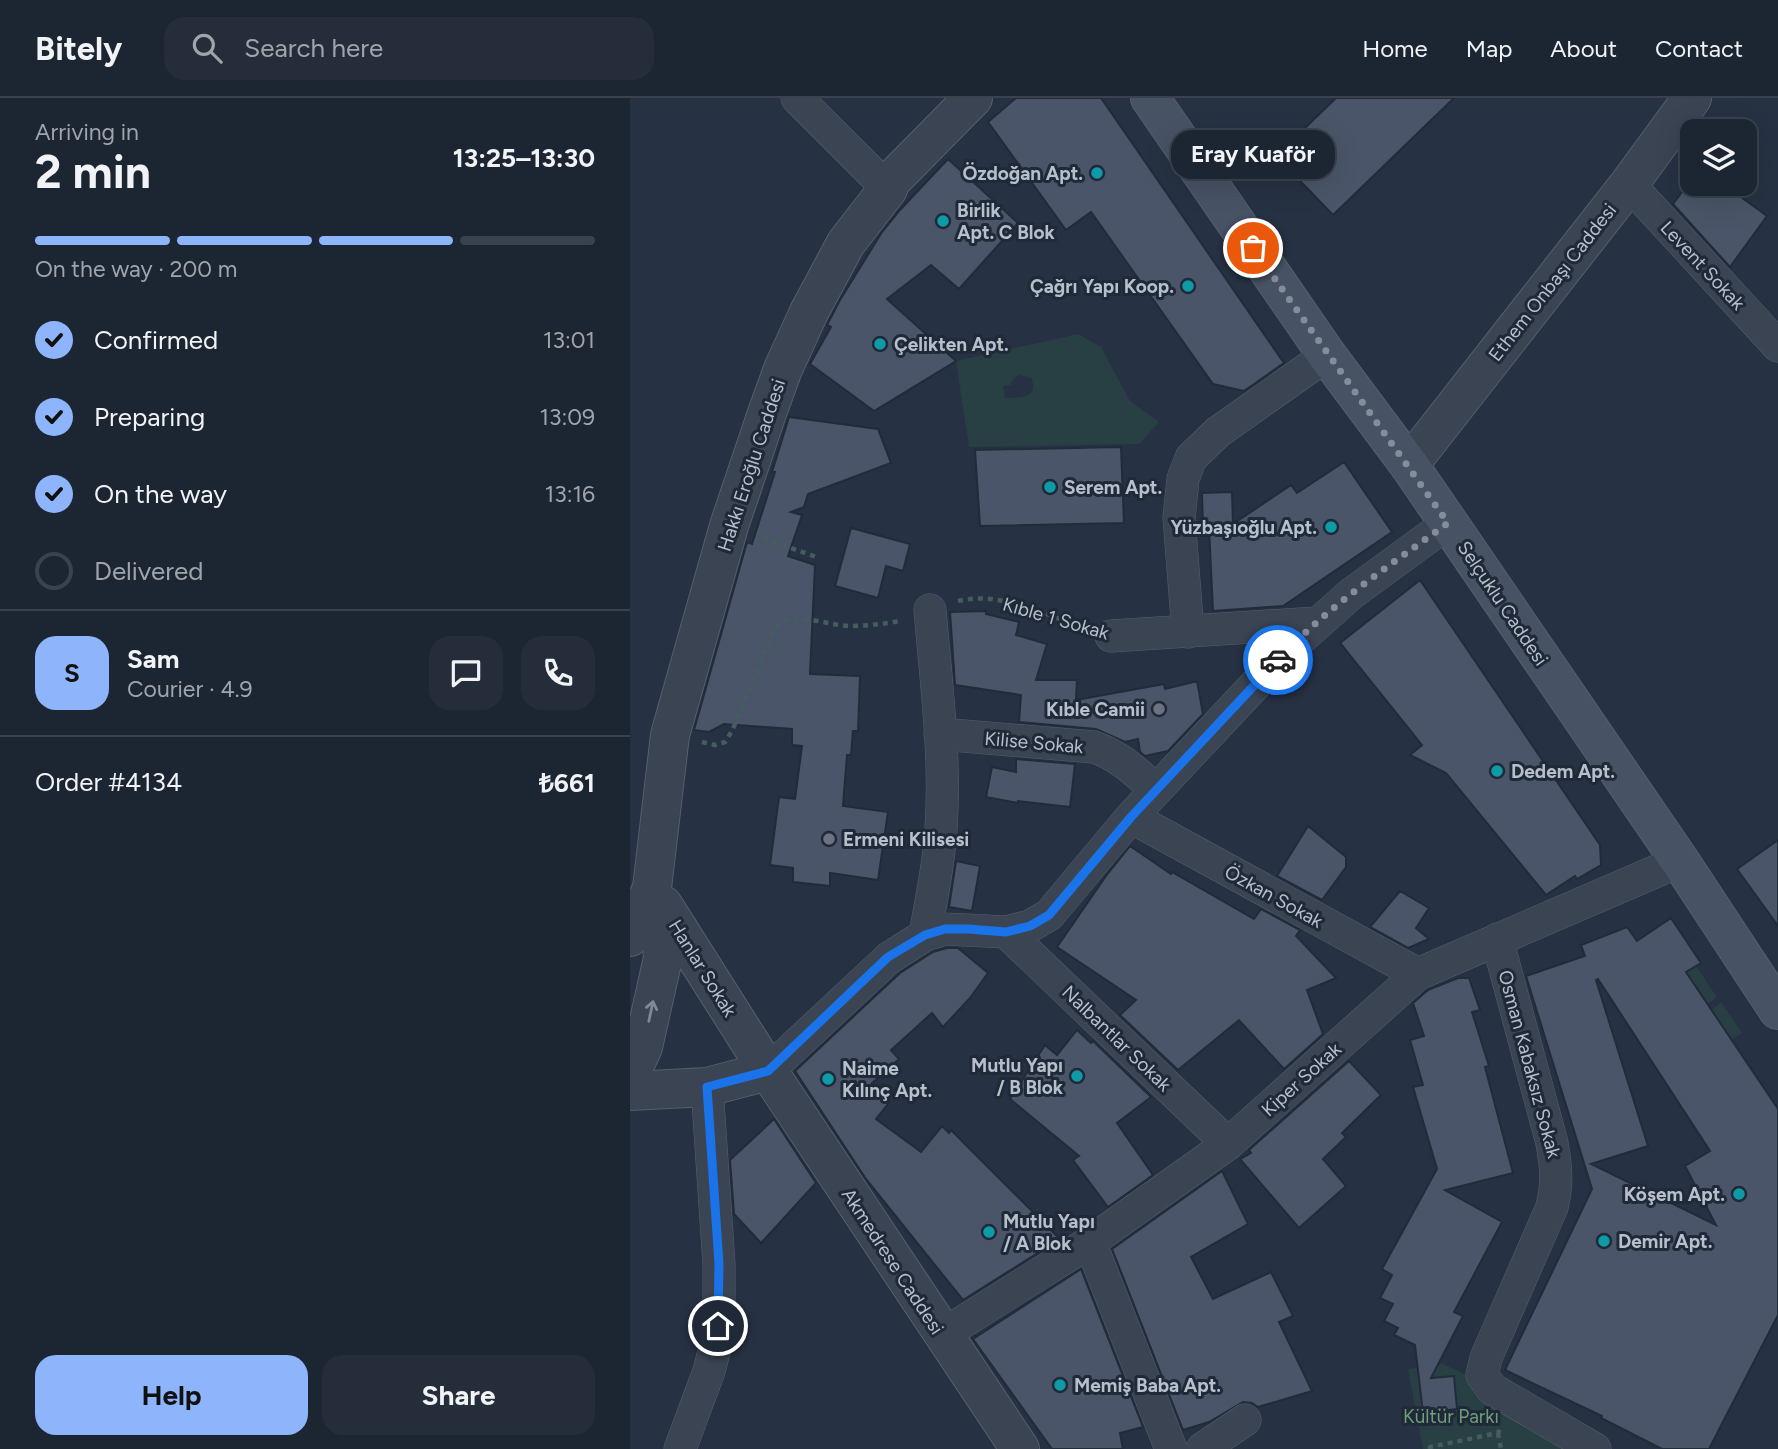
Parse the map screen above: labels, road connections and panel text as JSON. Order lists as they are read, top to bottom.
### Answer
{
  "streets": {
    "main road": ["Selçuklu Caddesi"],
    "street": [
      "Levent Sokak",
      "Ethem Onbaşı Caddesi",
      "Hakkı Eroğlu Caddesi",
      "Kıble 1 Sokak",
      "Kilise Sokak",
      "Özkan Sokak",
      "Hanlar Sokak",
      "Nalbantlar Sokak",
      "Osman Kabaksız Sokak",
      "Kiper Sokak",
      "Akmedrese Caddesi"
    ]
  },
  "crossings": [
    ["Levent Sokak", "Ethem Onbaşı Caddesi"],
    ["Ethem Onbaşı Caddesi", "Selçuklu Caddesi"],
    ["Hakkı Eroğlu Caddesi", "Kıble 1 Sokak"],
    ["Hakkı Eroğlu Caddesi", "Hanlar Sokak"],
    ["Selçuklu Caddesi", "Kiper Sokak"],
    ["Özkan Sokak", "Kiper Sokak"],
    ["Hanlar Sokak", "Akmedrese Caddesi"],
    ["Nalbantlar Sokak", "Kiper Sokak"],
    ["Osman Kabaksız Sokak", "Kiper Sokak"],
    ["Kiper Sokak", "Akmedrese Caddesi"]
  ],
  "parks": ["Kültür Parkı"],
  "places": [
    "Özdoğan Apt.",
    "Birlik Apt. C Blok",
    "Eray Kuaför",
    "Çağrı Yapı Koop.",
    "Çelikten Apt.",
    "Serem Apt.",
    "Yüzbaşıoğlu Apt.",
    "Kıble Camii",
    "Dedem Apt.",
    "Ermeni Kilisesi",
    "Mutlu Yapı / B Blok",
    "Naime Kılınç Apt.",
    "Köşem Apt.",
    "Mutlu Yapı / A Blok",
    "Demir Apt.",
    "Memiş Baba Apt."
  ],
  "page": {
    "header": "Bitely",
    "search": "Search here",
    "nav": [
      "Home",
      "Map",
      "About",
      "Contact"
    ],
    "heading": ["2 min", "Arriving in", "13:25–13:30"],
    "panel": [
      "Sam",
      "Courier · 4.9",
      "Order #4134",
      "₺661"
    ],
    "bubble": "Eray Kuaför",
    "bar": "On the way · 200 m",
    "list": [
      ["Confirmed", "13:01"],
      ["Preparing", "13:09"],
      ["On the way", "13:16"],
      "Delivered"
    ],
    "round": "S",
    "buttons": ["Help", "Share"]
  }
}
